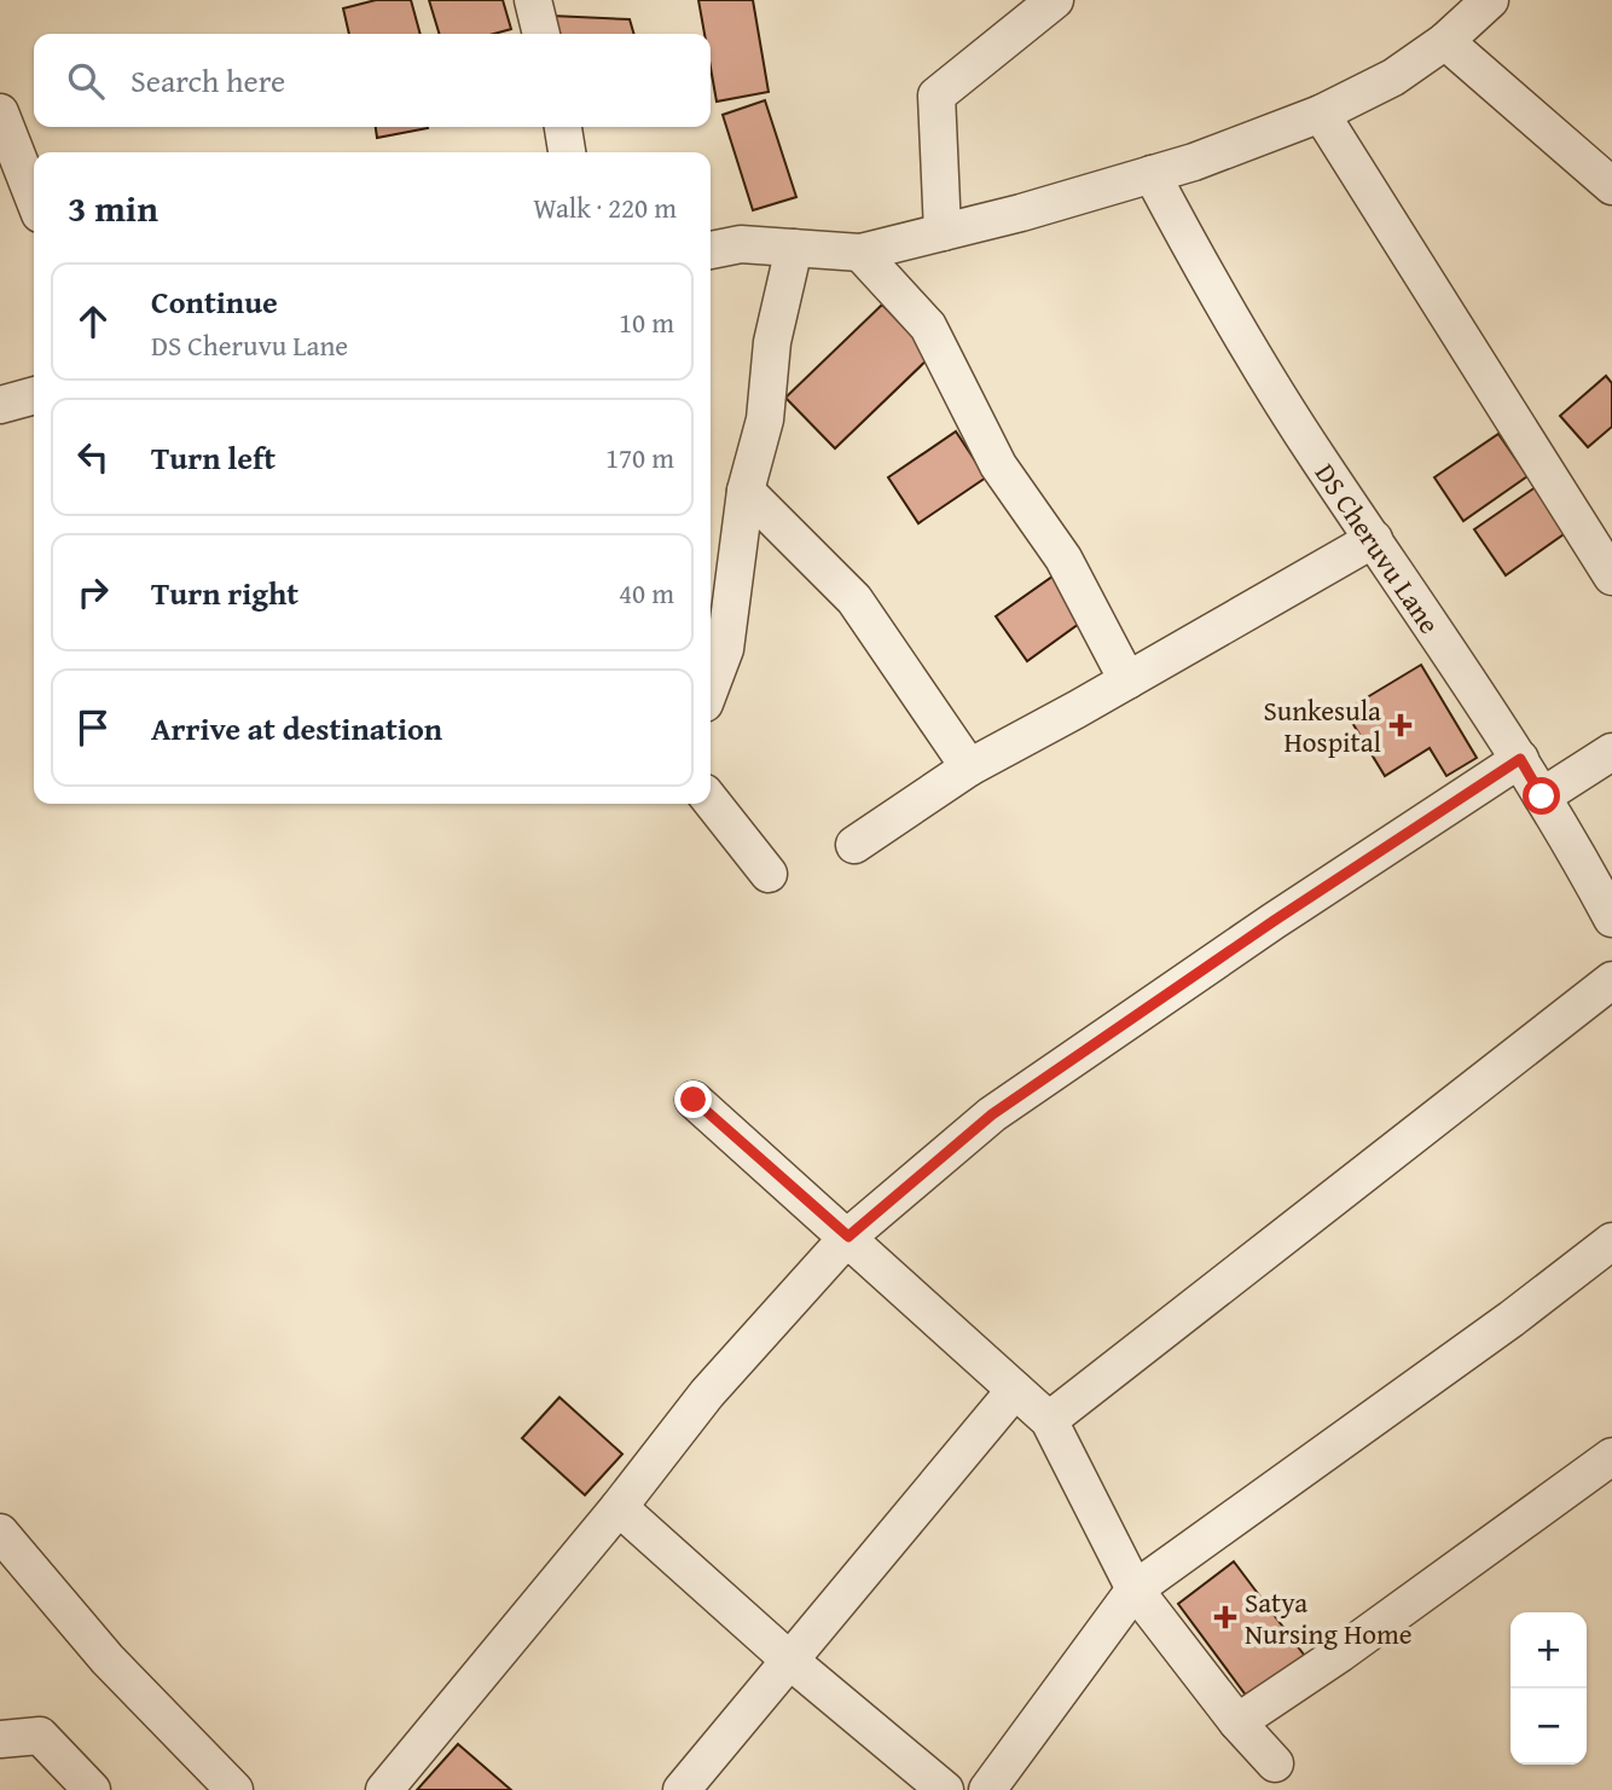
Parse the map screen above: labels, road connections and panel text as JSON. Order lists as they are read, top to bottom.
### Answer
{
  "streets": {
    "street": ["DS Cheruvu Lane"]
  },
  "places": {
    "health": ["Sunkesula Hospital", "Satya Nursing Home"]
  },
  "page": {
    "search": "Search here",
    "heading": ["3 min", "Walk · 220 m"],
    "list": [
      ["Continue", "DS Cheruvu Lane", "10 m"],
      ["Turn left", "170 m"],
      ["Turn right", "40 m"],
      "Arrive at destination"
    ],
    "map_buttons": ["+", "−"]
  }
}
